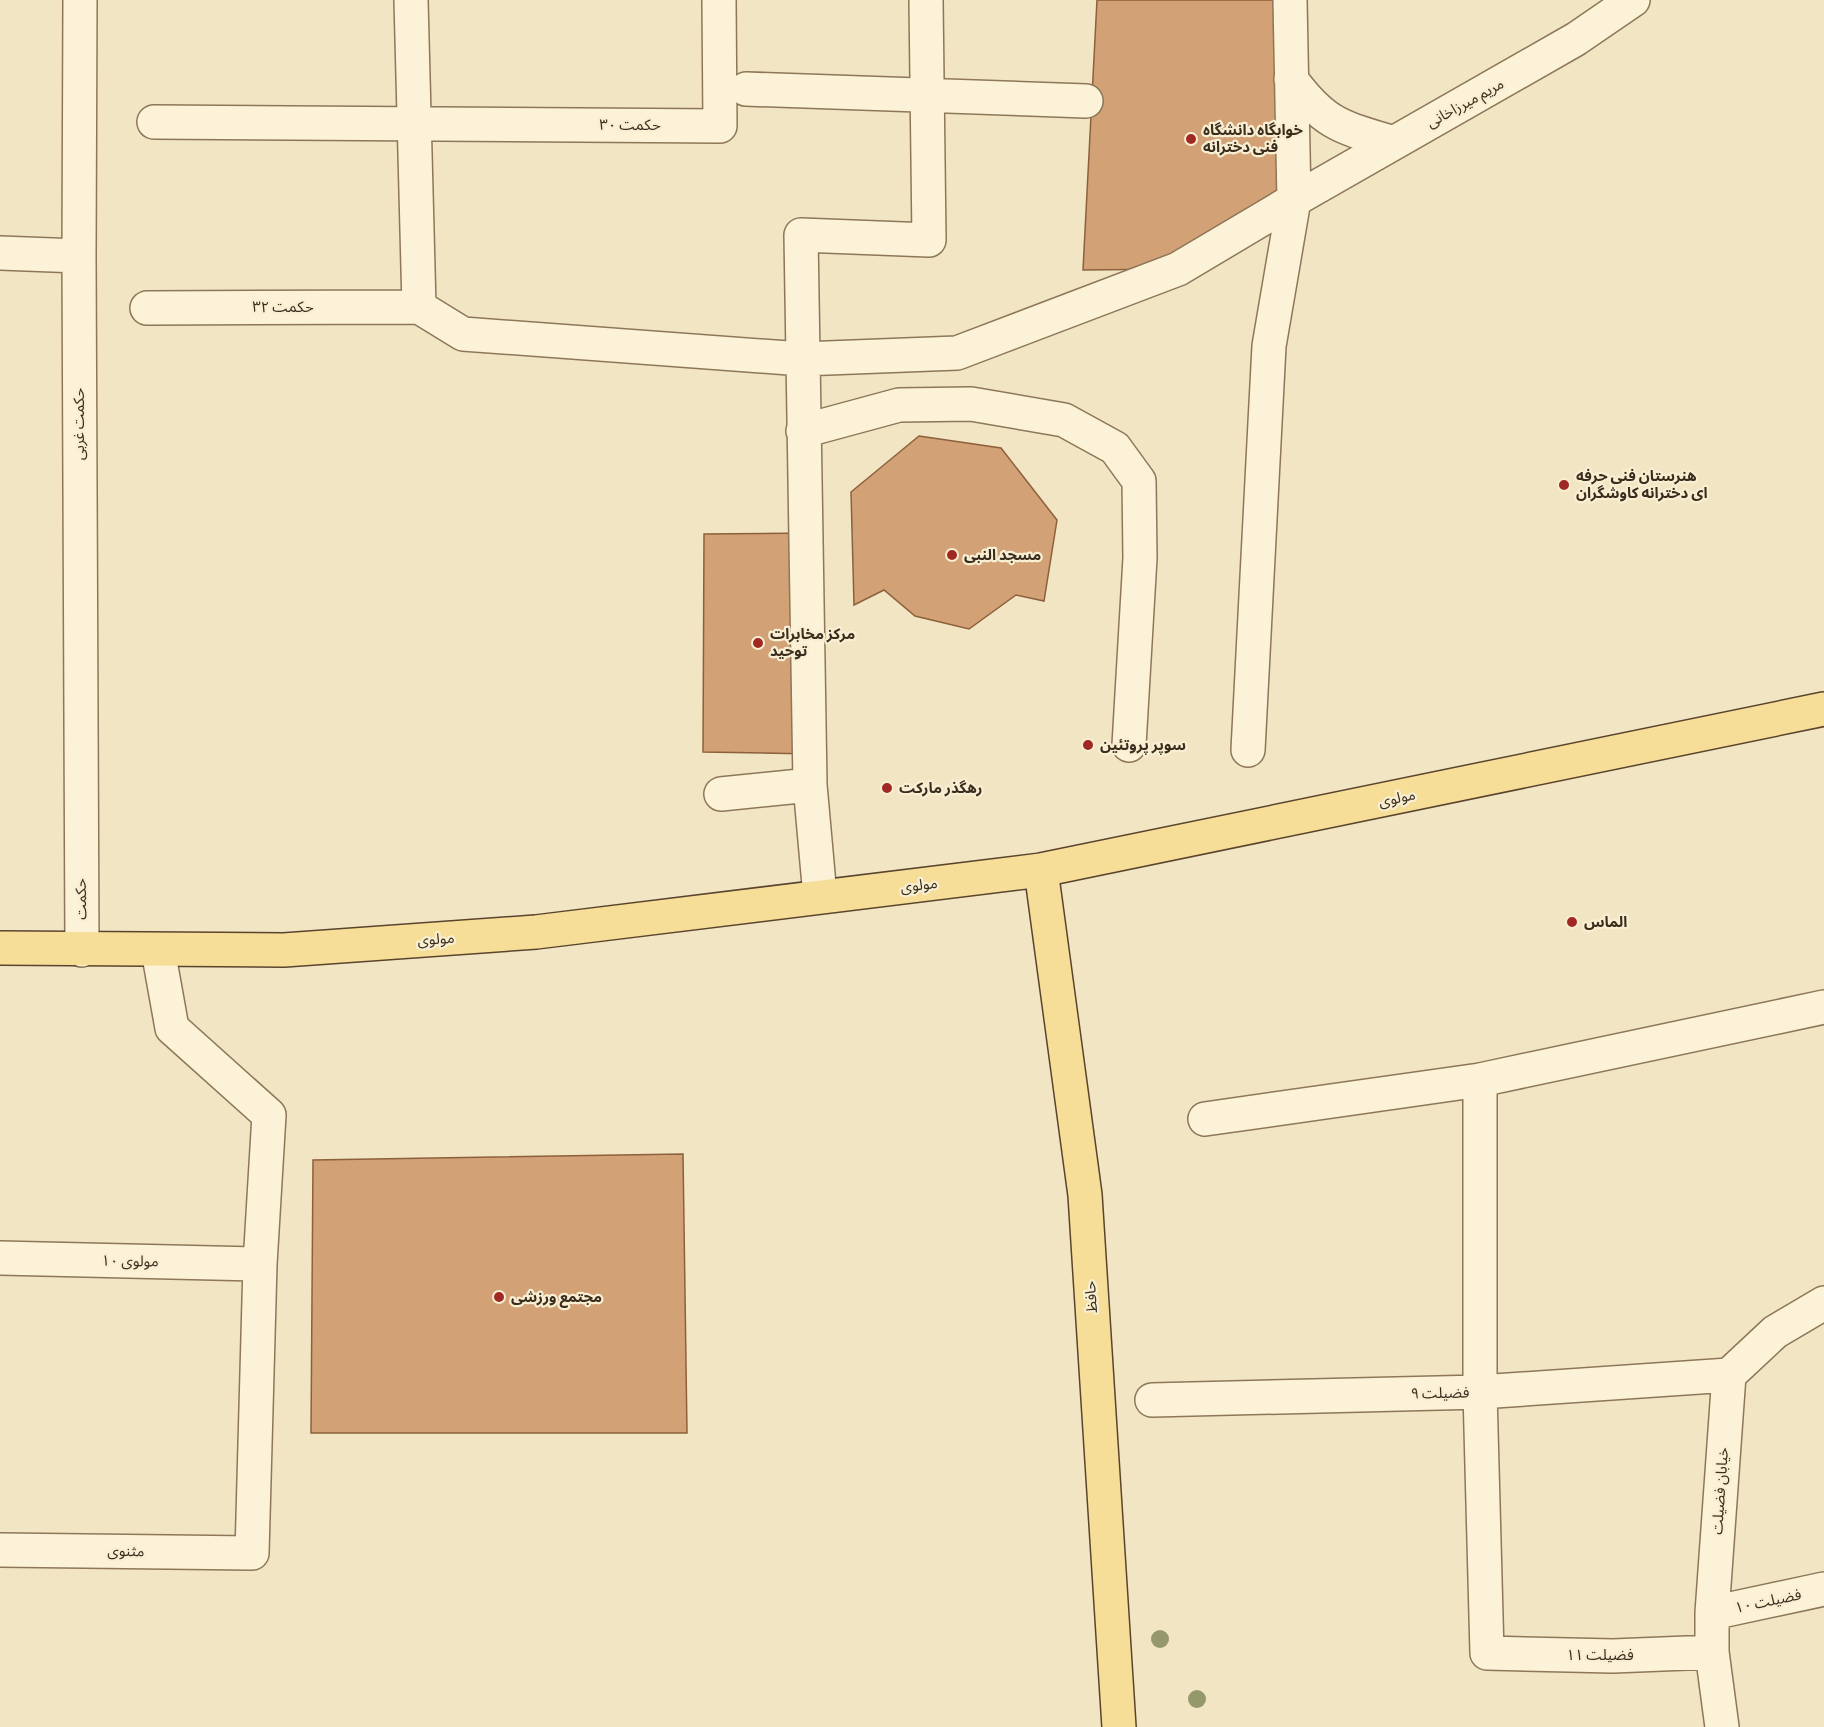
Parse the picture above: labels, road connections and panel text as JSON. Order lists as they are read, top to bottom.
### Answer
{
  "streets": {
    "main road": ["مولوی", "حافظ"],
    "street": [
      "مریم میرزاخانی",
      "حکمت ۳۰",
      "حکمت ۳۲",
      "حکمت غربی",
      "حکمت",
      "مولوی ۱۰",
      "فضیلت ۹",
      "خیابان فضیلت",
      "مثنوی",
      "فضیلت ۱۰",
      "فضیلت ۱۱"
    ]
  },
  "crossings": [
    ["مریم میرزاخانی", "حکمت ۳۲"],
    ["حکمت غربی", "حکمت"],
    ["مولوی", "حکمت"],
    ["مولوی", "حافظ"],
    ["مولوی ۱۰", "مثنوی"],
    ["فضیلت ۹", "خیابان فضیلت"],
    ["فضیلت ۹", "فضیلت ۱۱"],
    ["خیابان فضیلت", "فضیلت ۱۰"],
    ["خیابان فضیلت", "فضیلت ۱۱"]
  ],
  "places": [
    "خوابگاه دانشگاه فنی دخترانه",
    "هنرستان فنی حرفه ای دخترانه کاوشگران",
    "مسجد النبی",
    "مرکز مخابرات توحید",
    "سوپر پروتئین",
    "رهگذر مارکت",
    "الماس",
    "مجتمع ورزشی"
  ]
}
